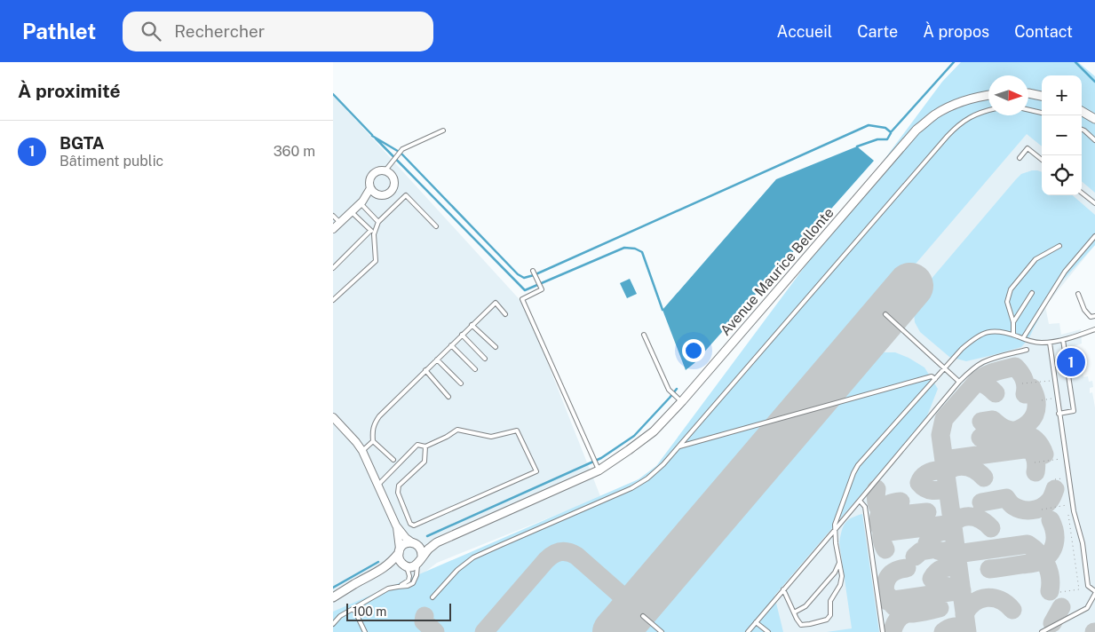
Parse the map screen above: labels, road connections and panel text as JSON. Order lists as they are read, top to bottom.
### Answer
{
  "streets": {
    "street": ["Avenue Maurice Bellonte"]
  },
  "scale_bar": "100 m",
  "north": "right",
  "page": {
    "header": "Pathlet",
    "search": "Rechercher",
    "nav": [
      "Accueil",
      "Carte",
      "À propos",
      "Contact"
    ],
    "heading": "À proximité",
    "map_buttons": ["+", "−"],
    "list": [
      {
        "mark": "1",
        "name": "BGTA",
        "note": "Bâtiment public",
        "value": "360 m"
      }
    ],
    "pins": "1",
    "scale": "100 m"
  }
}
